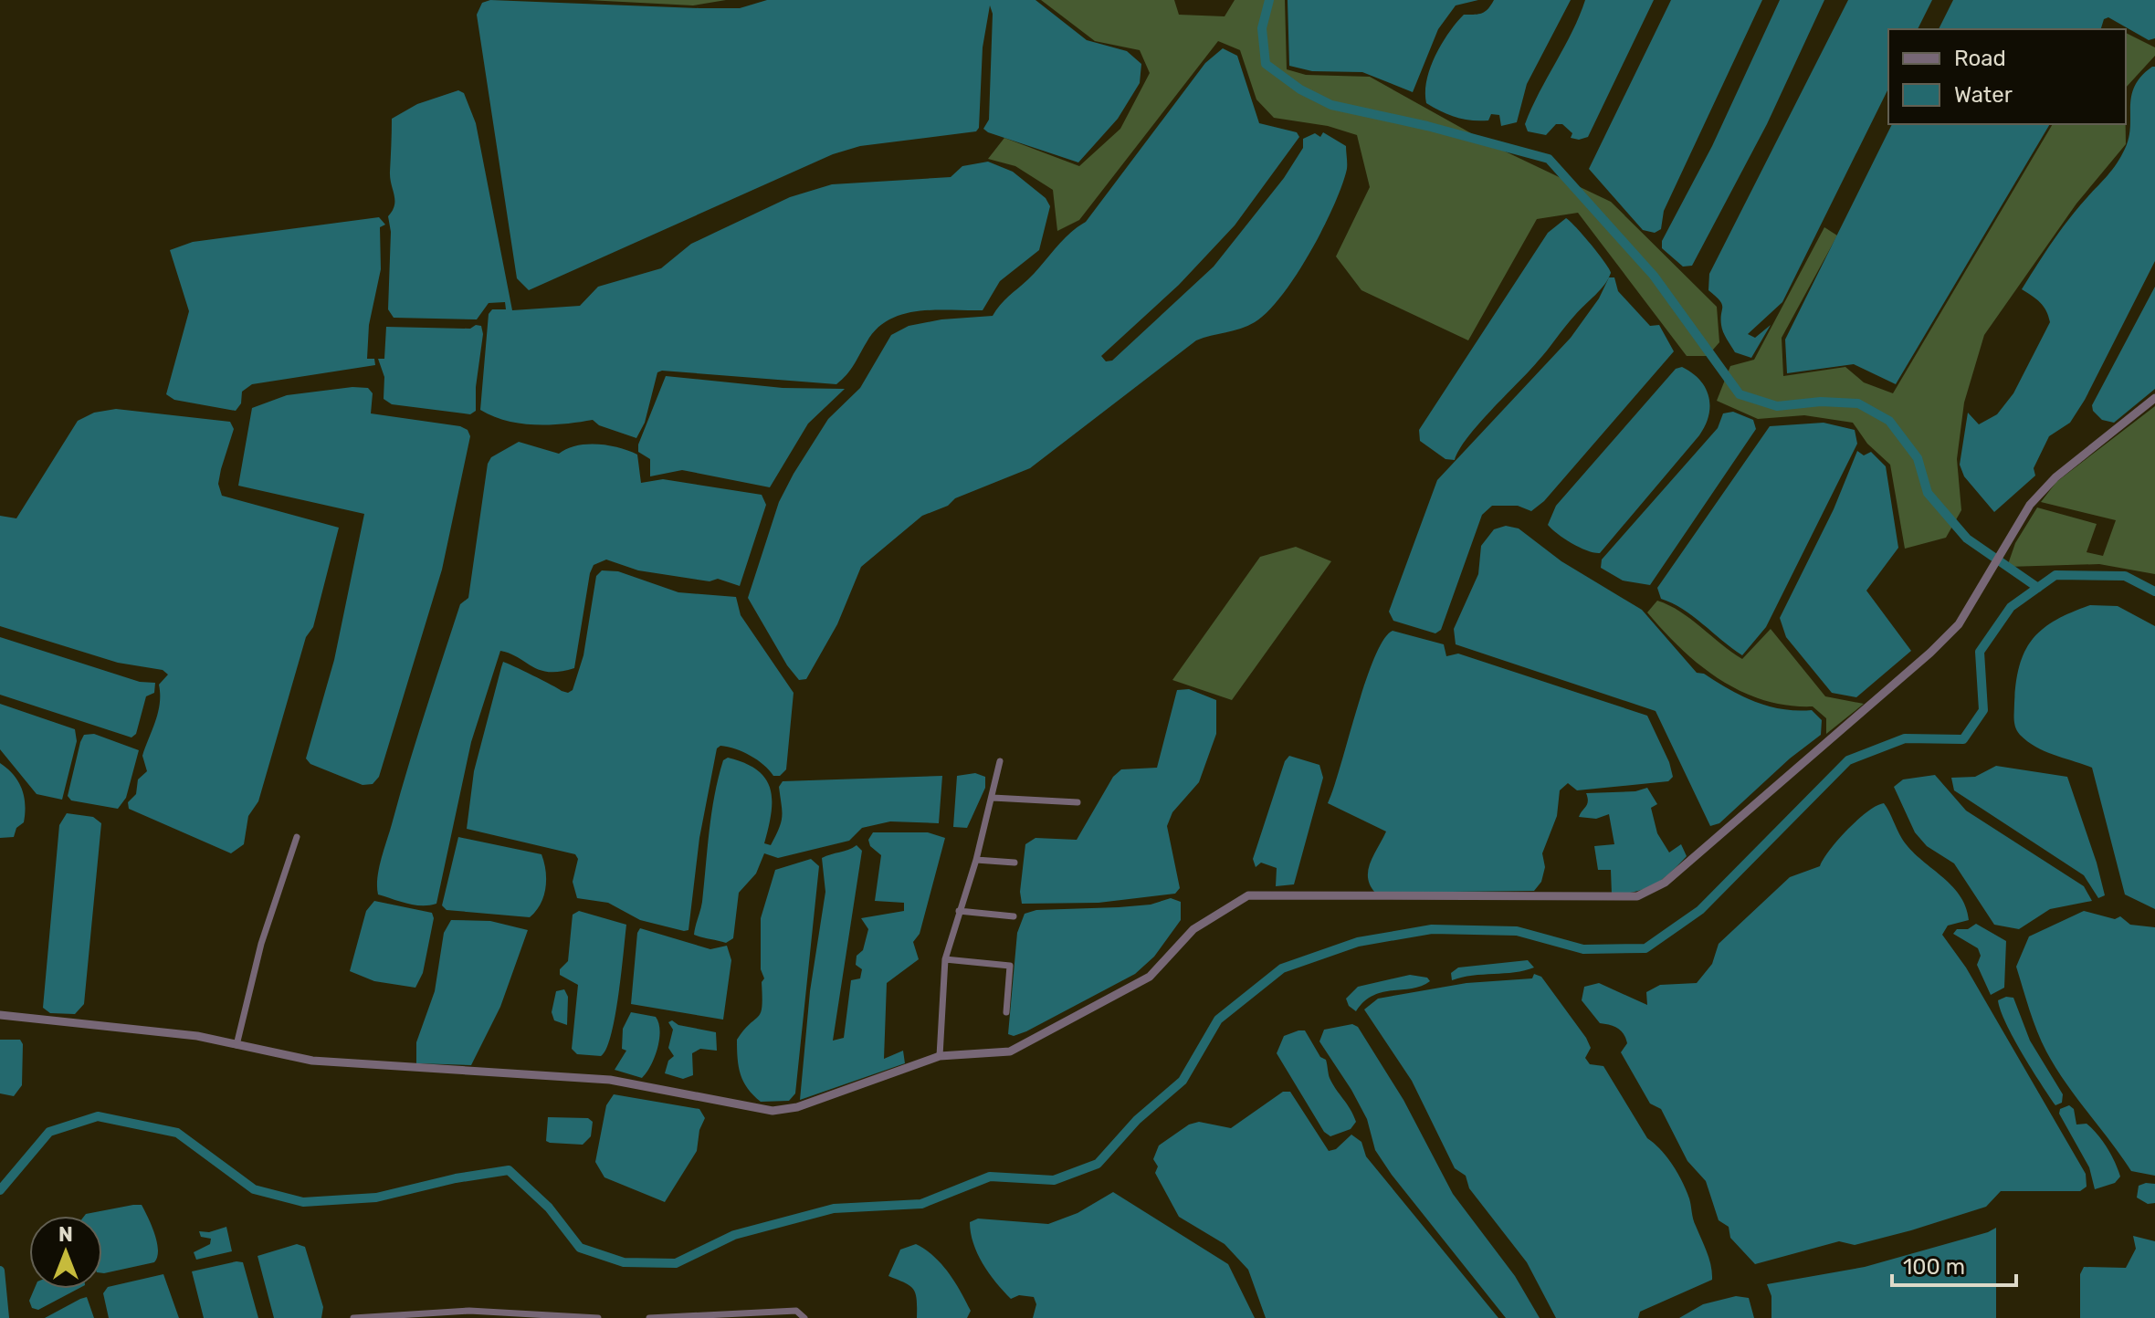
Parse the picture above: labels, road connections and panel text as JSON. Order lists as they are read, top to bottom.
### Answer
{
  "legend": ["Road", "Water"],
  "scale_bar": "100 m",
  "north": "top"
}
